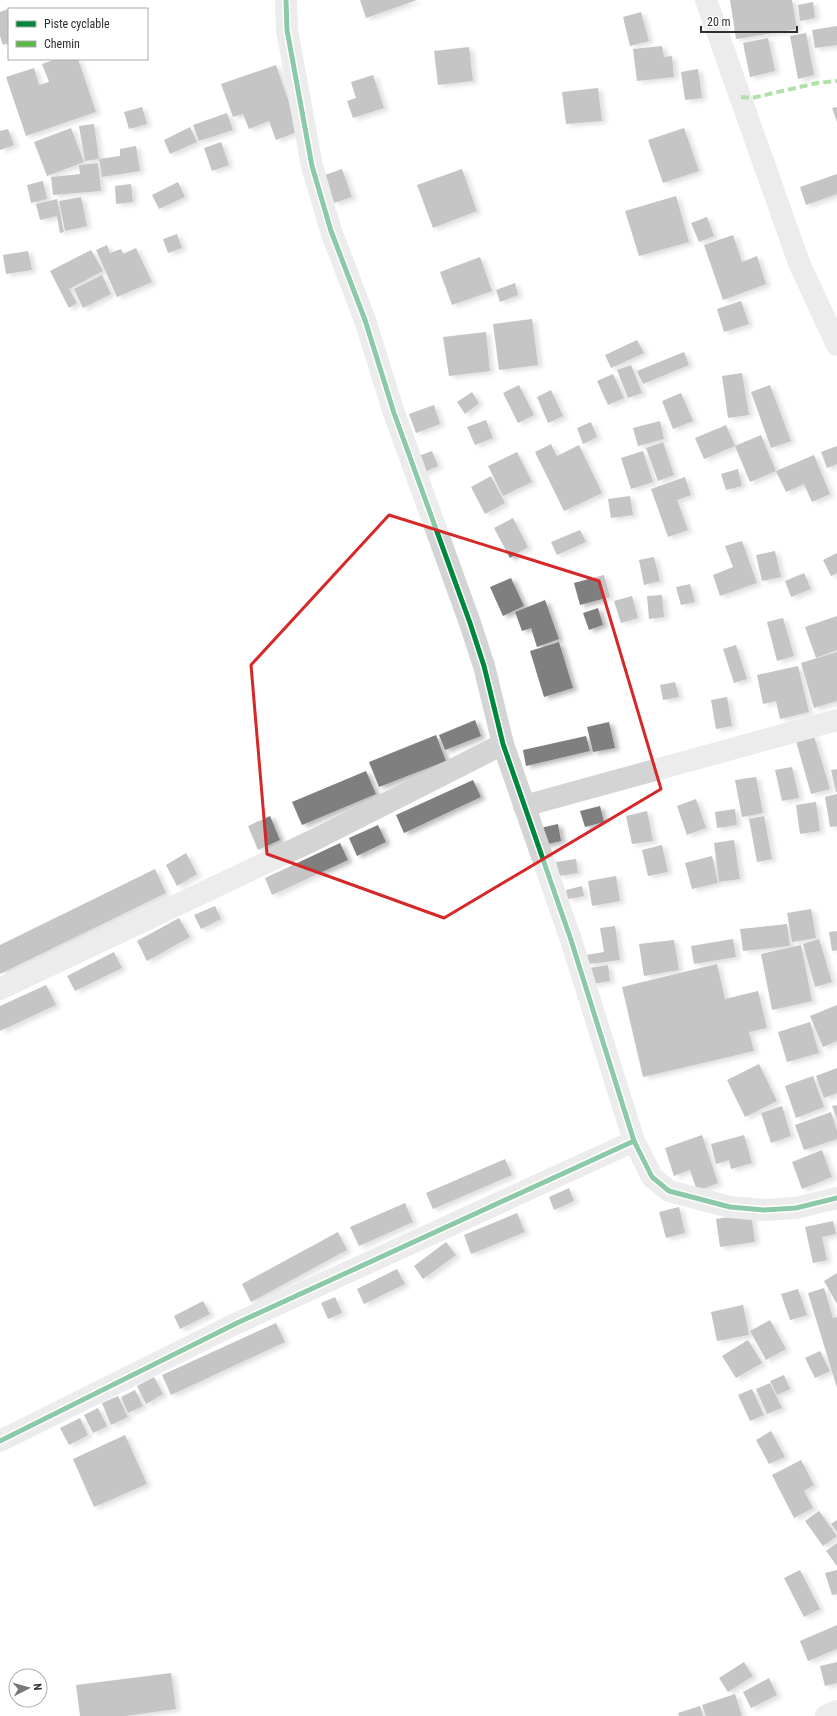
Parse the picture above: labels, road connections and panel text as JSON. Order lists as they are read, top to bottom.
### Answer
{
  "legend": ["Piste cyclable", "Chemin"],
  "scale_bar": "20 m",
  "north": "right"
}
